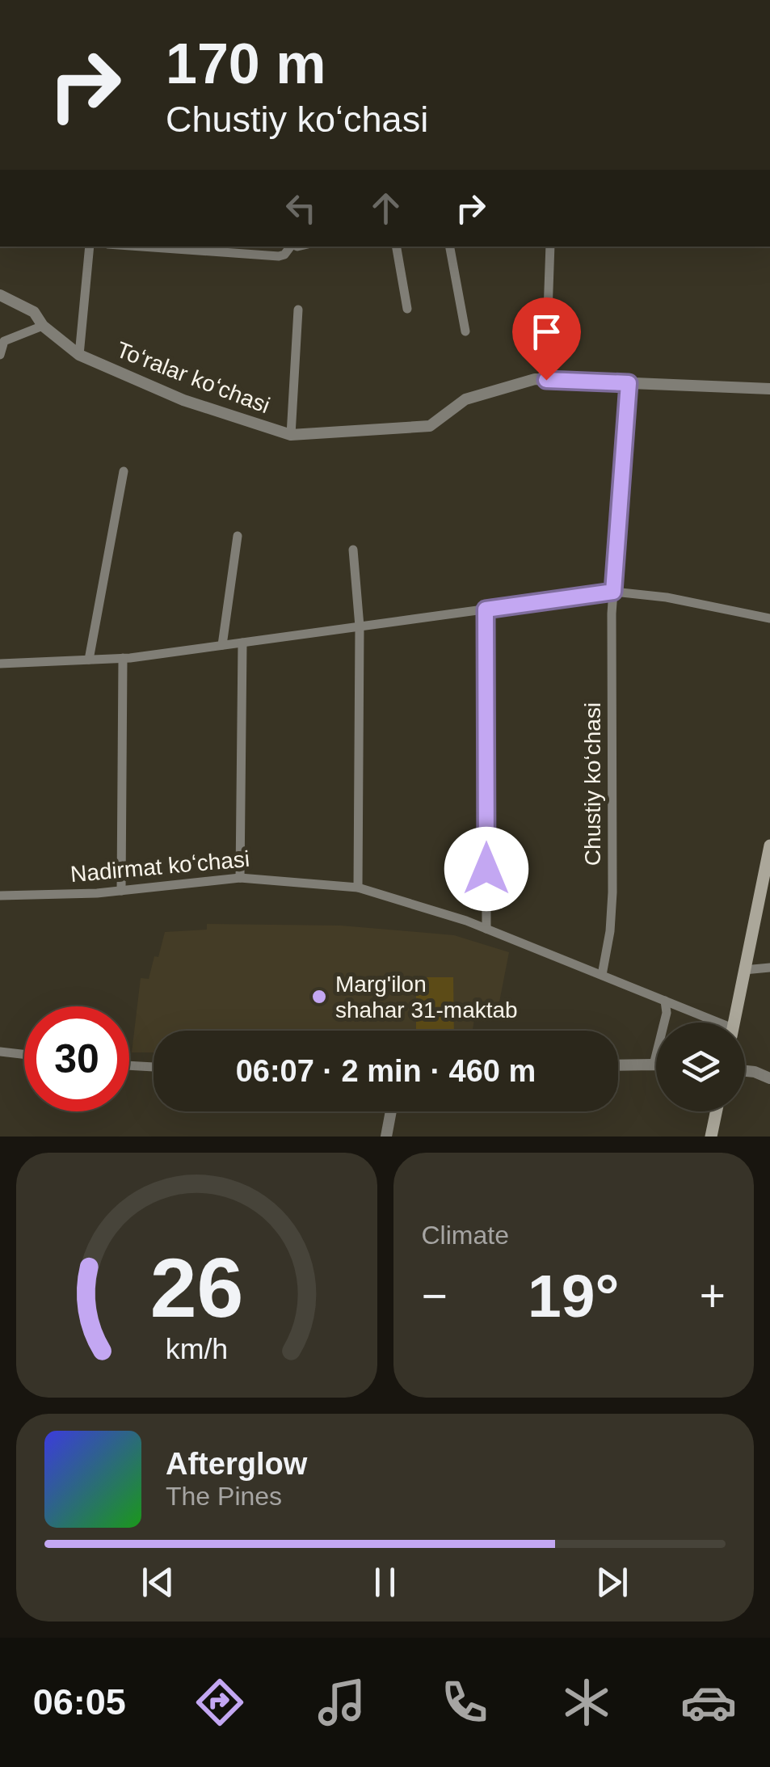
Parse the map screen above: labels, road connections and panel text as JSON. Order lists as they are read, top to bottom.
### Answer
{
  "streets": {
    "street": ["Toʻralar koʻchasi", "Chustiy koʻchasi", "Nadirmat koʻchasi"]
  },
  "crossings": [
    ["Toʻralar koʻchasi", "Chustiy koʻchasi"],
    ["Chustiy koʻchasi", "Nadirmat koʻchasi"]
  ],
  "places": ["Marg'ilon shahar 31-maktab"],
  "page": {
    "turn": ["170 m", "Chustiy koʻchasi"],
    "limit": "30",
    "trip": "06:07 · 2 min · 460 m",
    "tile": "Climate",
    "heat": ["−", "19°", "+"],
    "song": ["Afterglow", "The Pines"],
    "tabs": "06:05",
    "gauge": ["26", "km/h"]
  }
}
